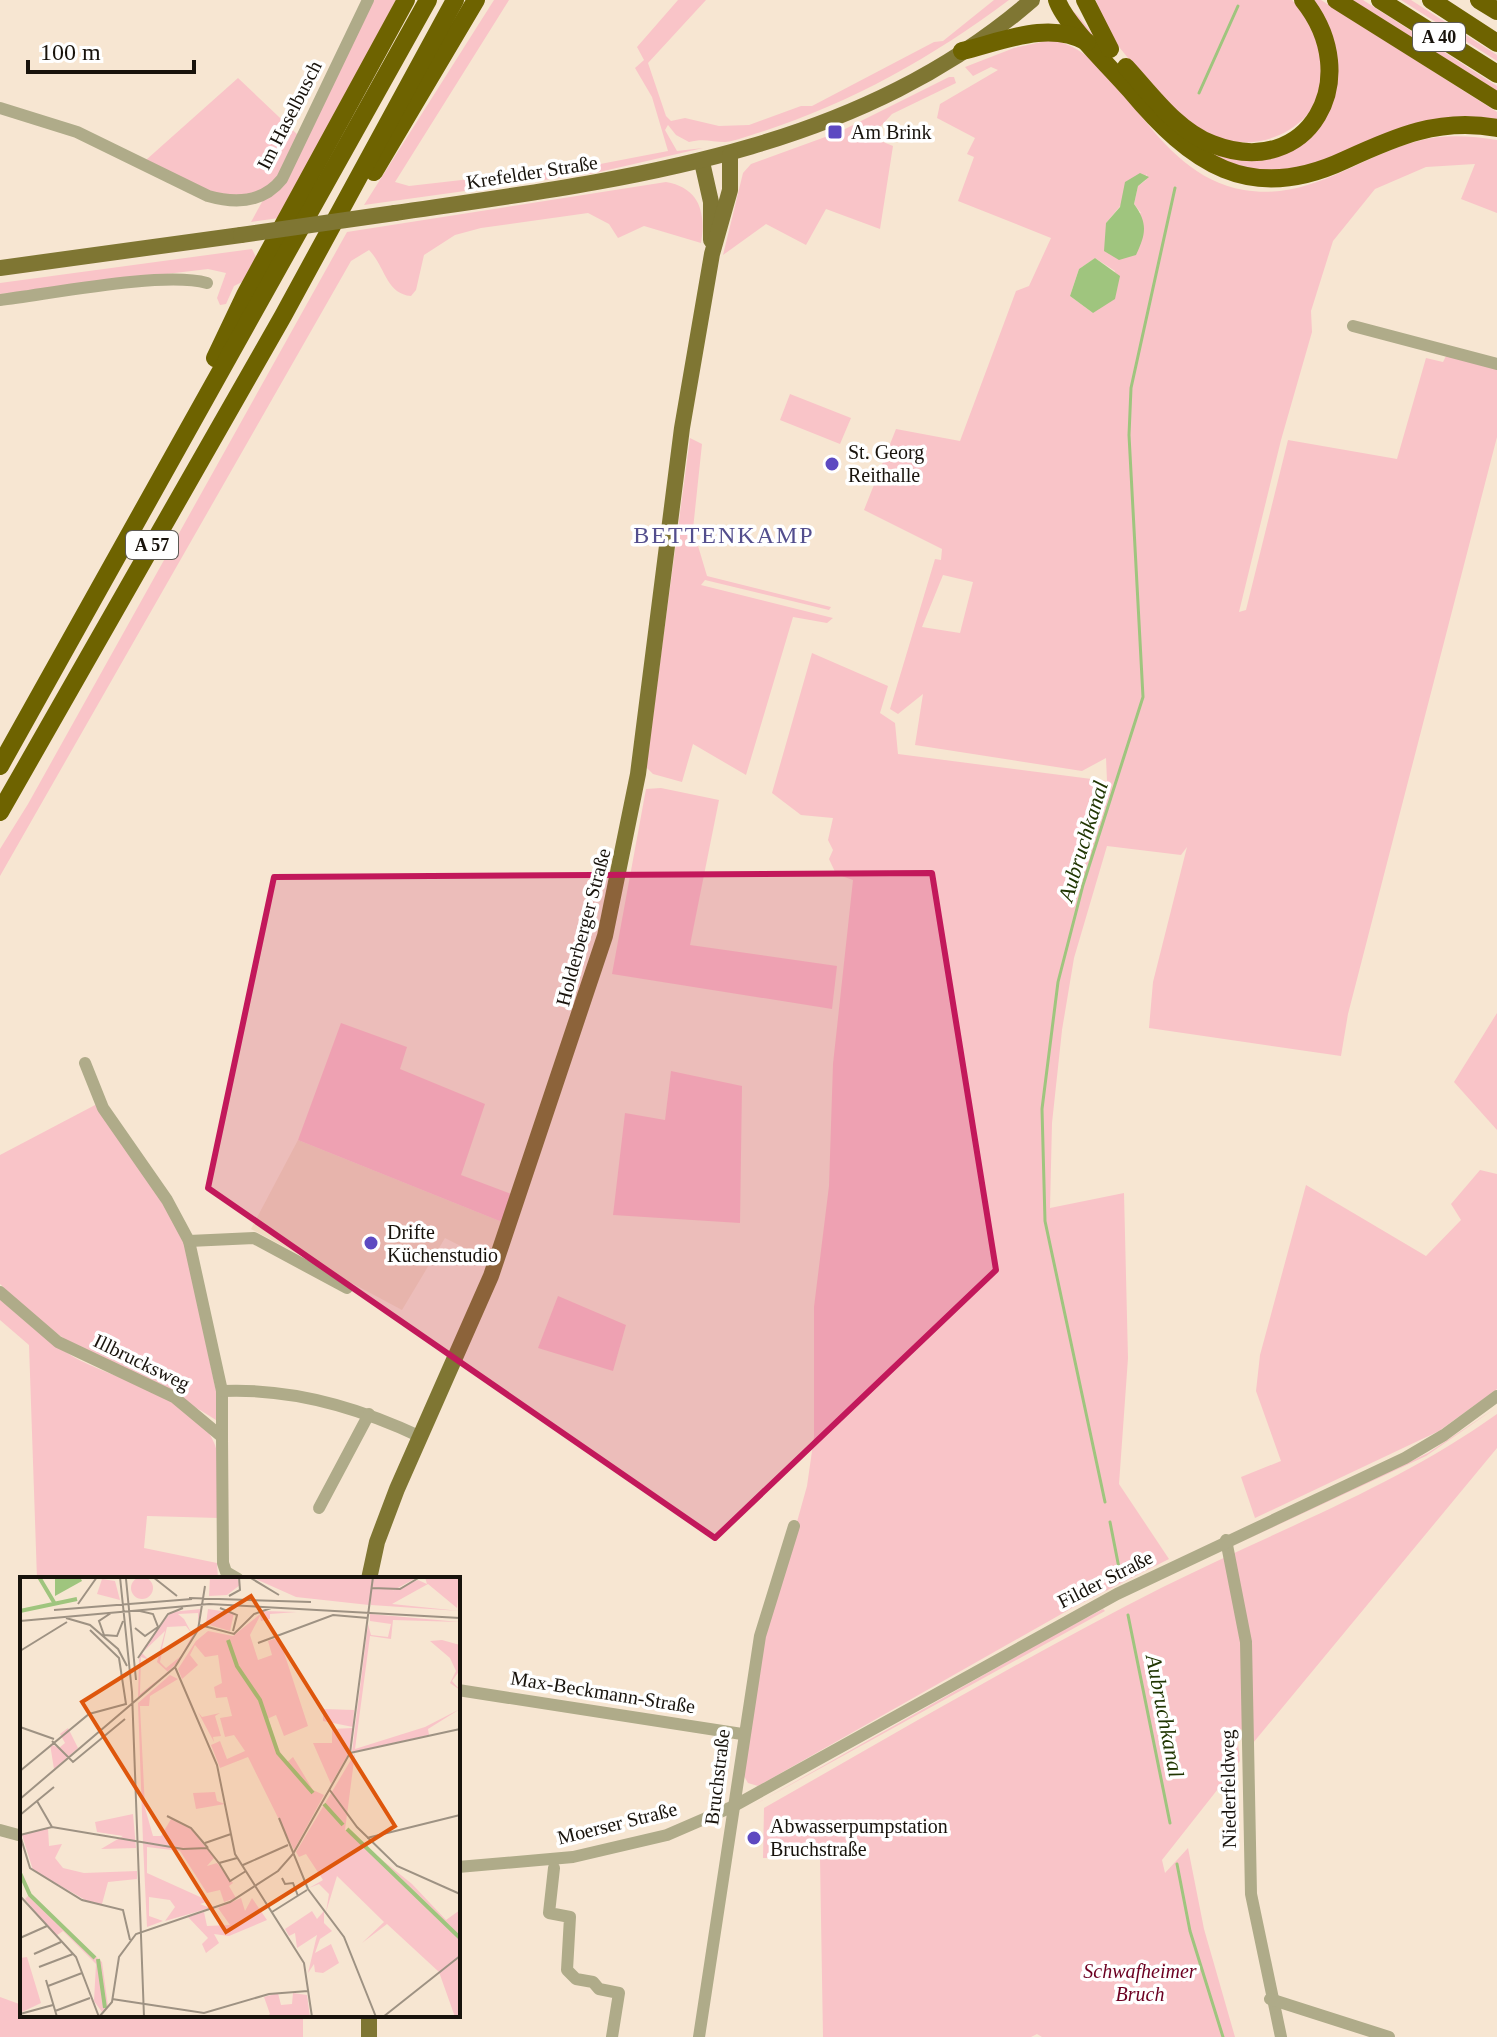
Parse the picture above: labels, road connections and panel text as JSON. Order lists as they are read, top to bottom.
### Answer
{
  "streets": {
    "highway": ["A 40", "A 57"],
    "main road": ["Krefelder Straße", "Holderberger Straße"],
    "street": [
      "Im Haselbusch",
      "Illbrucksweg",
      "Filder Straße",
      "Max-Beckmann-Straße",
      "Bruchstraße",
      "Niederfeldweg",
      "Moerser Straße"
    ]
  },
  "crossings": [
    ["Krefelder Straße", "Holderberger Straße"],
    ["Filder Straße", "Bruchstraße"],
    ["Filder Straße", "Niederfeldweg"],
    ["Filder Straße", "Moerser Straße"],
    ["Max-Beckmann-Straße", "Bruchstraße"],
    ["Bruchstraße", "Moerser Straße"]
  ],
  "districts": ["BETTENKAMP"],
  "water": ["Aubruchkanal"],
  "parks": ["Schwafheimer Bruch"],
  "places": {
    "transit": ["Am Brink"],
    "other": ["St. Georg Reithalle", "Drifte Küchenstudio", "Abwasserpumpstation Bruchstraße"]
  },
  "scale_bar": "100 m"
}
